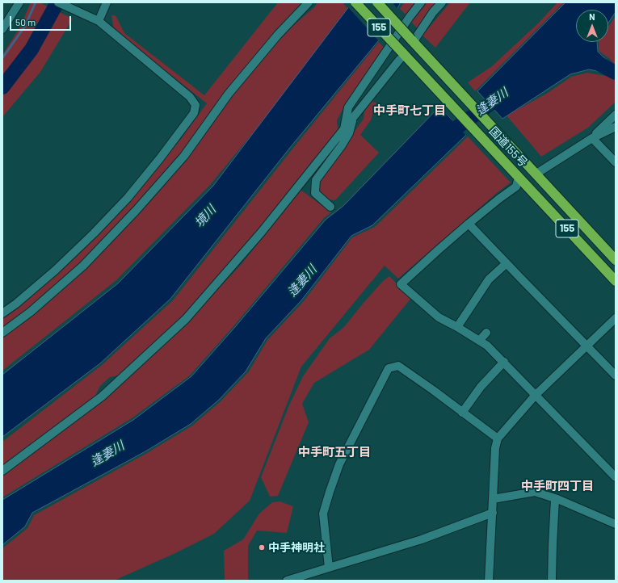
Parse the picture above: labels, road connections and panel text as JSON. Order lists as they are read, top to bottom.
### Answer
{
  "streets": {
    "highway": ["155", "国道155号"]
  },
  "districts": ["中手町七丁目", "中手町五丁目", "中手町四丁目"],
  "water": ["逢妻川", "境川"],
  "places": ["中手神明社"],
  "scale_bar": "50 m",
  "north": "top"
}
